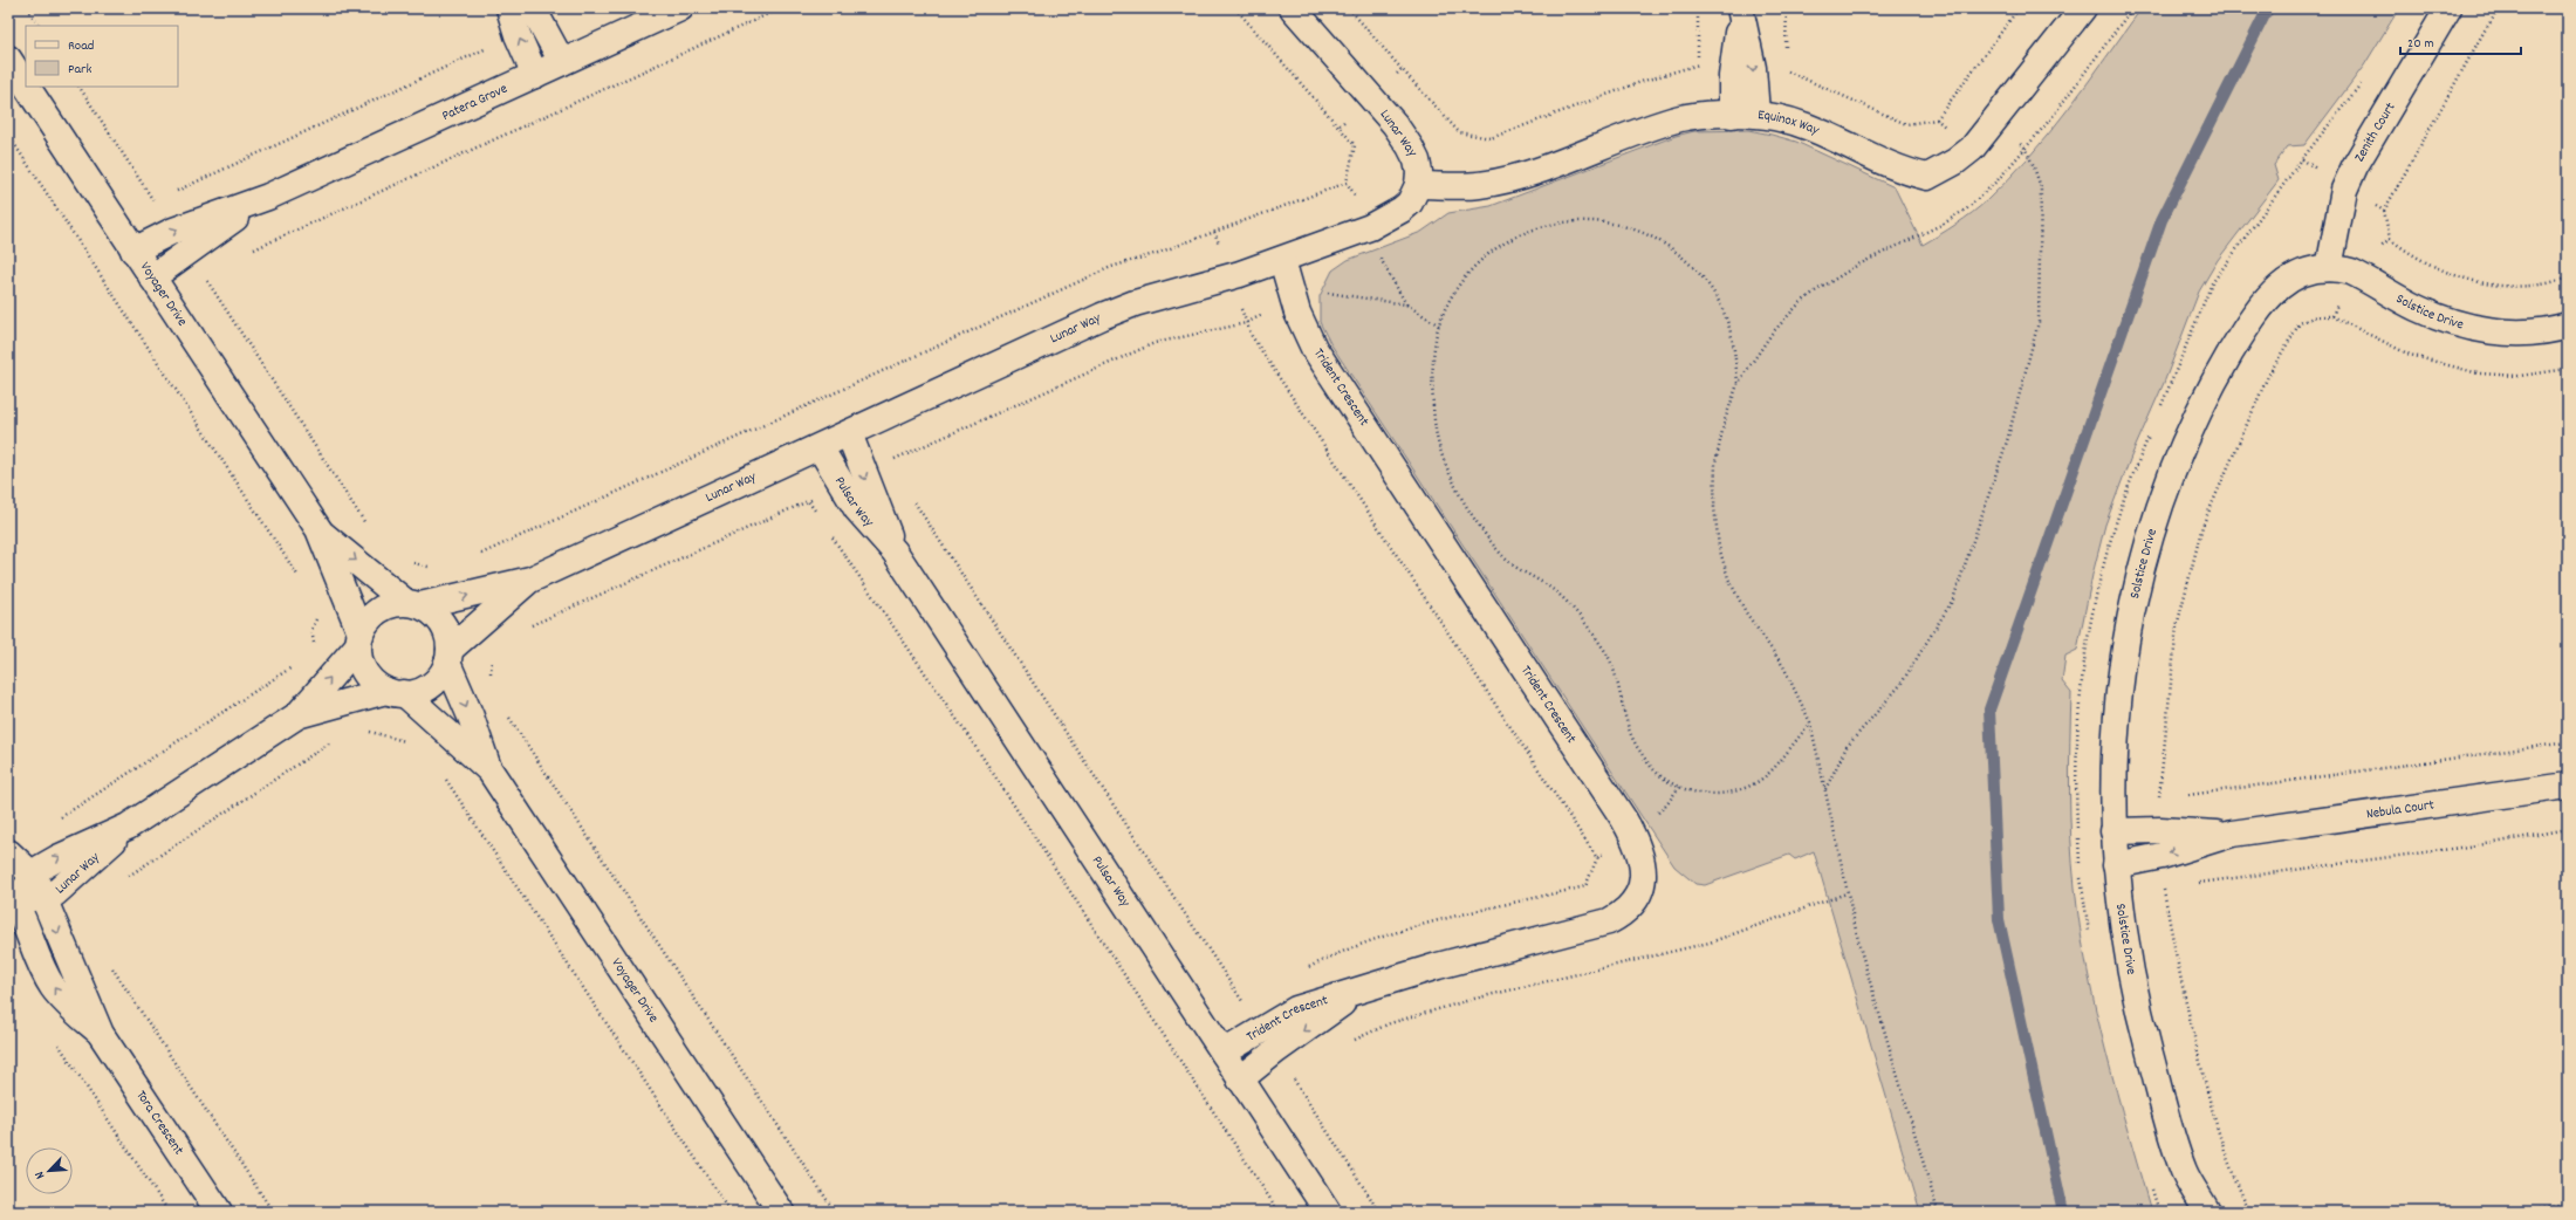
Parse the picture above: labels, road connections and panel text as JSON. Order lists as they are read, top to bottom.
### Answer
{
  "streets": {
    "street": [
      "Patera Grove",
      "Equinox Way",
      "Zenith Court",
      "Lunar Way",
      "Voyager Drive",
      "Solstice Drive",
      "Trident Crescent",
      "Pulsar Way",
      "Nebula Court",
      "Tora Crescent"
    ]
  },
  "crossings": [
    ["Patera Grove", "Voyager Drive"],
    ["Equinox Way", "Lunar Way"],
    ["Zenith Court", "Solstice Drive"],
    ["Lunar Way", "Voyager Drive"],
    ["Lunar Way", "Trident Crescent"],
    ["Lunar Way", "Pulsar Way"],
    ["Lunar Way", "Tora Crescent"],
    ["Solstice Drive", "Nebula Court"],
    ["Trident Crescent", "Pulsar Way"]
  ],
  "legend": ["Road", "Park"],
  "scale_bar": "20 m",
  "north": "bottom left"
}
